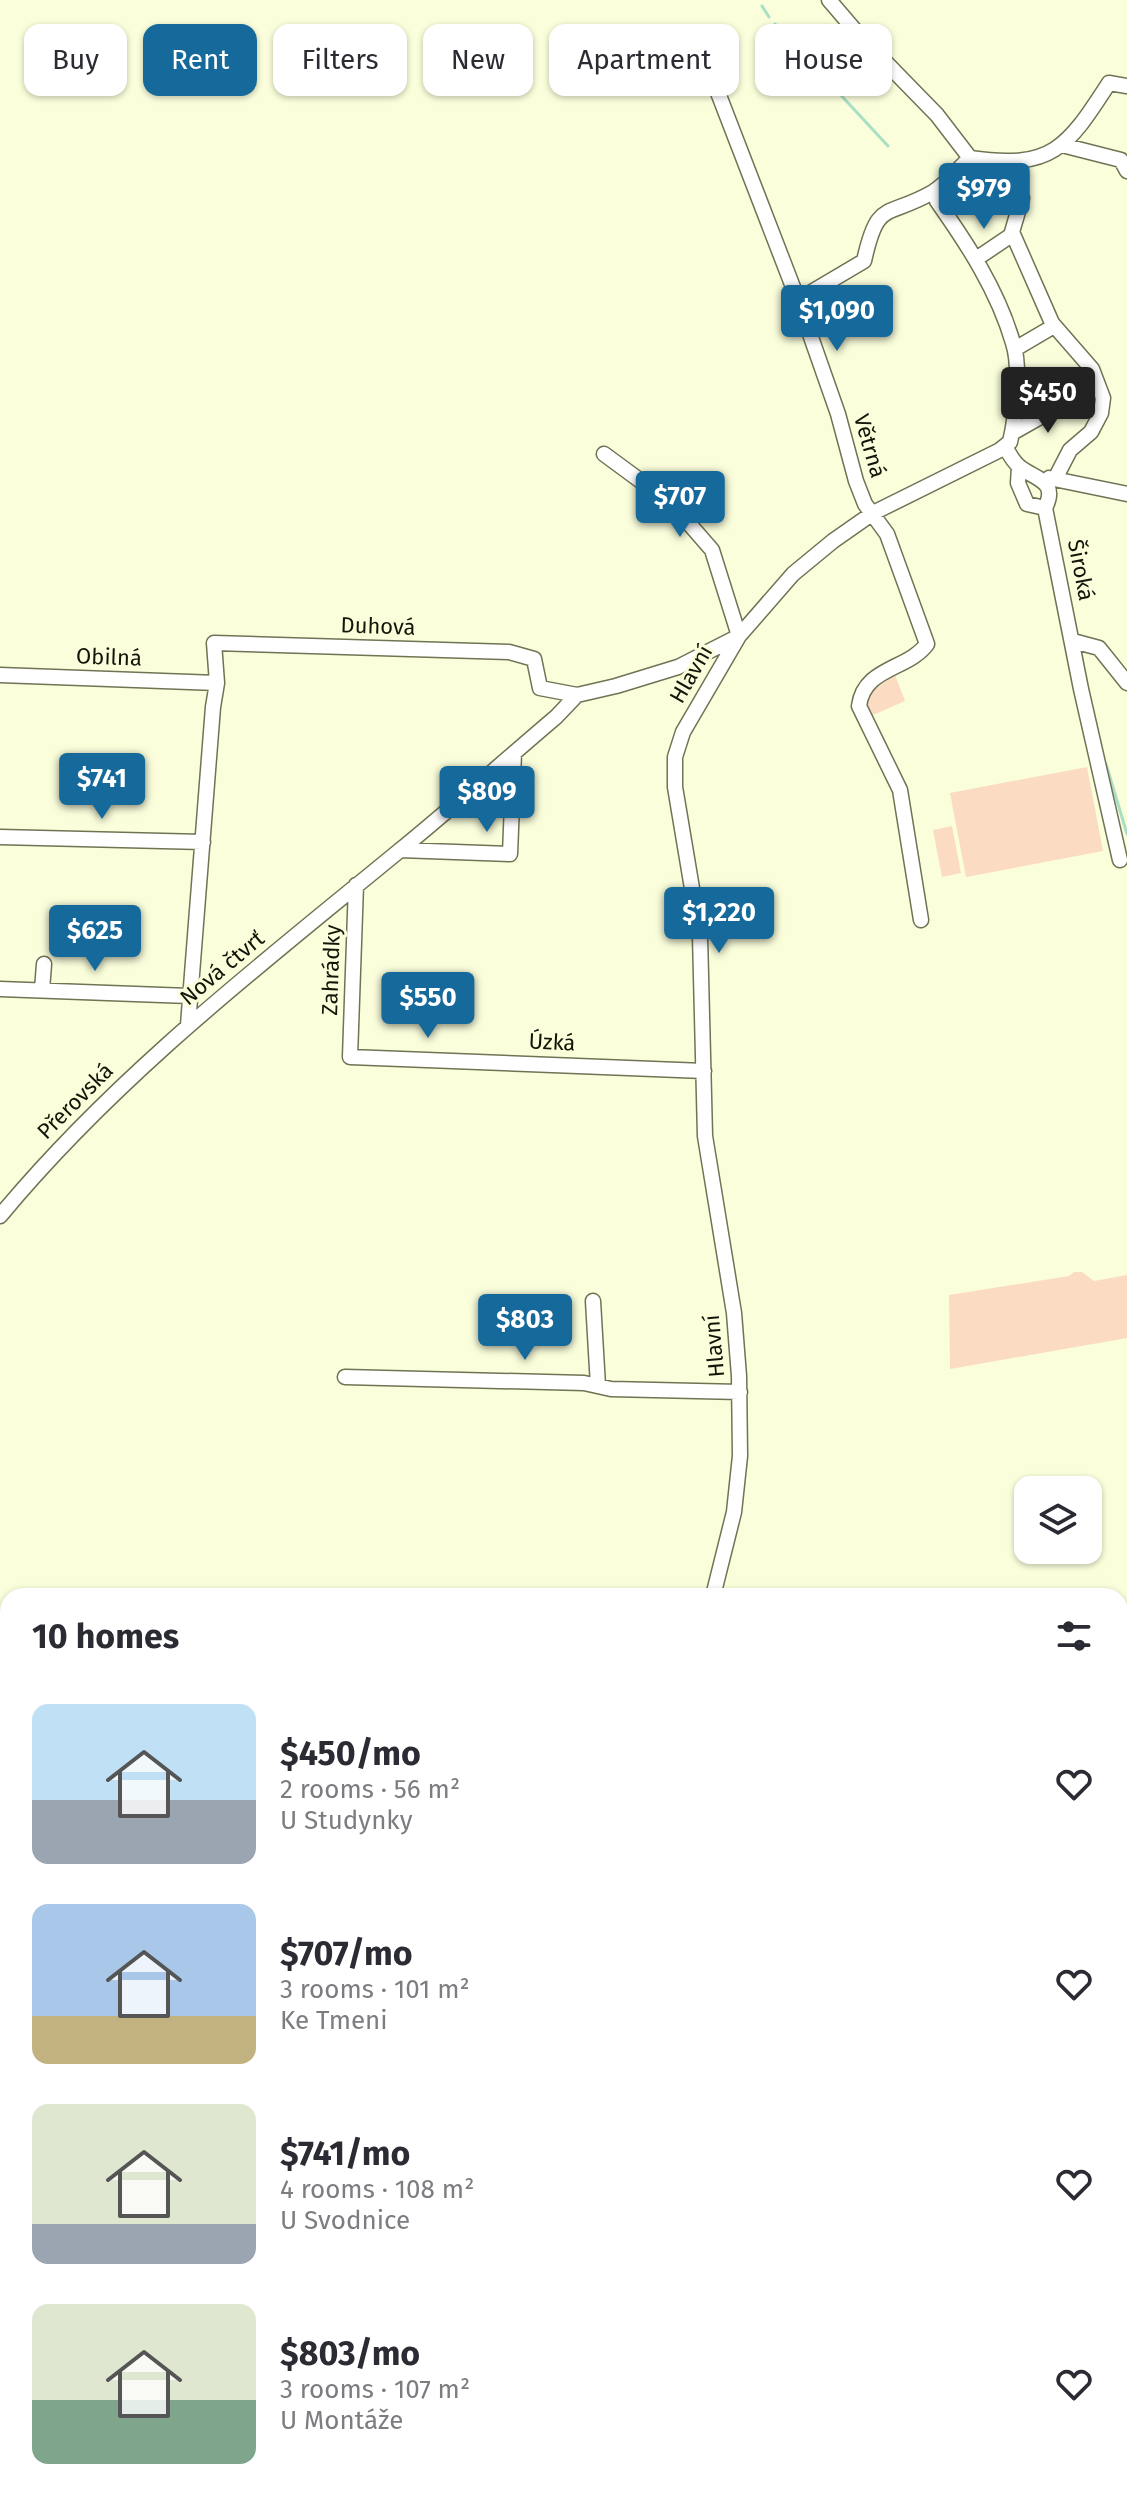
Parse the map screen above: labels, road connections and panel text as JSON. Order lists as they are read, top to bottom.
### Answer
{
  "streets": {
    "street": [
      "Větrná",
      "Široká",
      "Duhová",
      "Obilná",
      "Hlavní",
      "Nová čtvrť",
      "Zahrádky",
      "Úzká",
      "Přerovská"
    ]
  },
  "crossings": [
    ["Větrná", "Hlavní"],
    ["Duhová", "Nová čtvrť"],
    ["Obilná", "Nová čtvrť"],
    ["Hlavní", "Úzká"],
    ["Nová čtvrť", "Zahrádky"],
    ["Nová čtvrť", "Přerovská"],
    ["Zahrádky", "Úzká"]
  ],
  "page": {
    "chip": [
      "Buy",
      "Rent",
      "Filters",
      "New",
      "Apartment",
      "House"
    ],
    "price": [
      "$979",
      "$1,090",
      "$450",
      "$707",
      "$741",
      "$809",
      "$1,220",
      "$625",
      "$550",
      "$803"
    ],
    "heading": "10 homes",
    "list": [
      {
        "name": "$450/mo",
        "note": "2 rooms · 56 m² · U Studynky"
      },
      {
        "name": "$707/mo",
        "note": "3 rooms · 101 m² · Ke Tmeni"
      },
      {
        "name": "$741/mo",
        "note": "4 rooms · 108 m² · U Svodnice"
      },
      {
        "name": "$803/mo",
        "note": "3 rooms · 107 m² · U Montáže"
      }
    ]
  }
}
